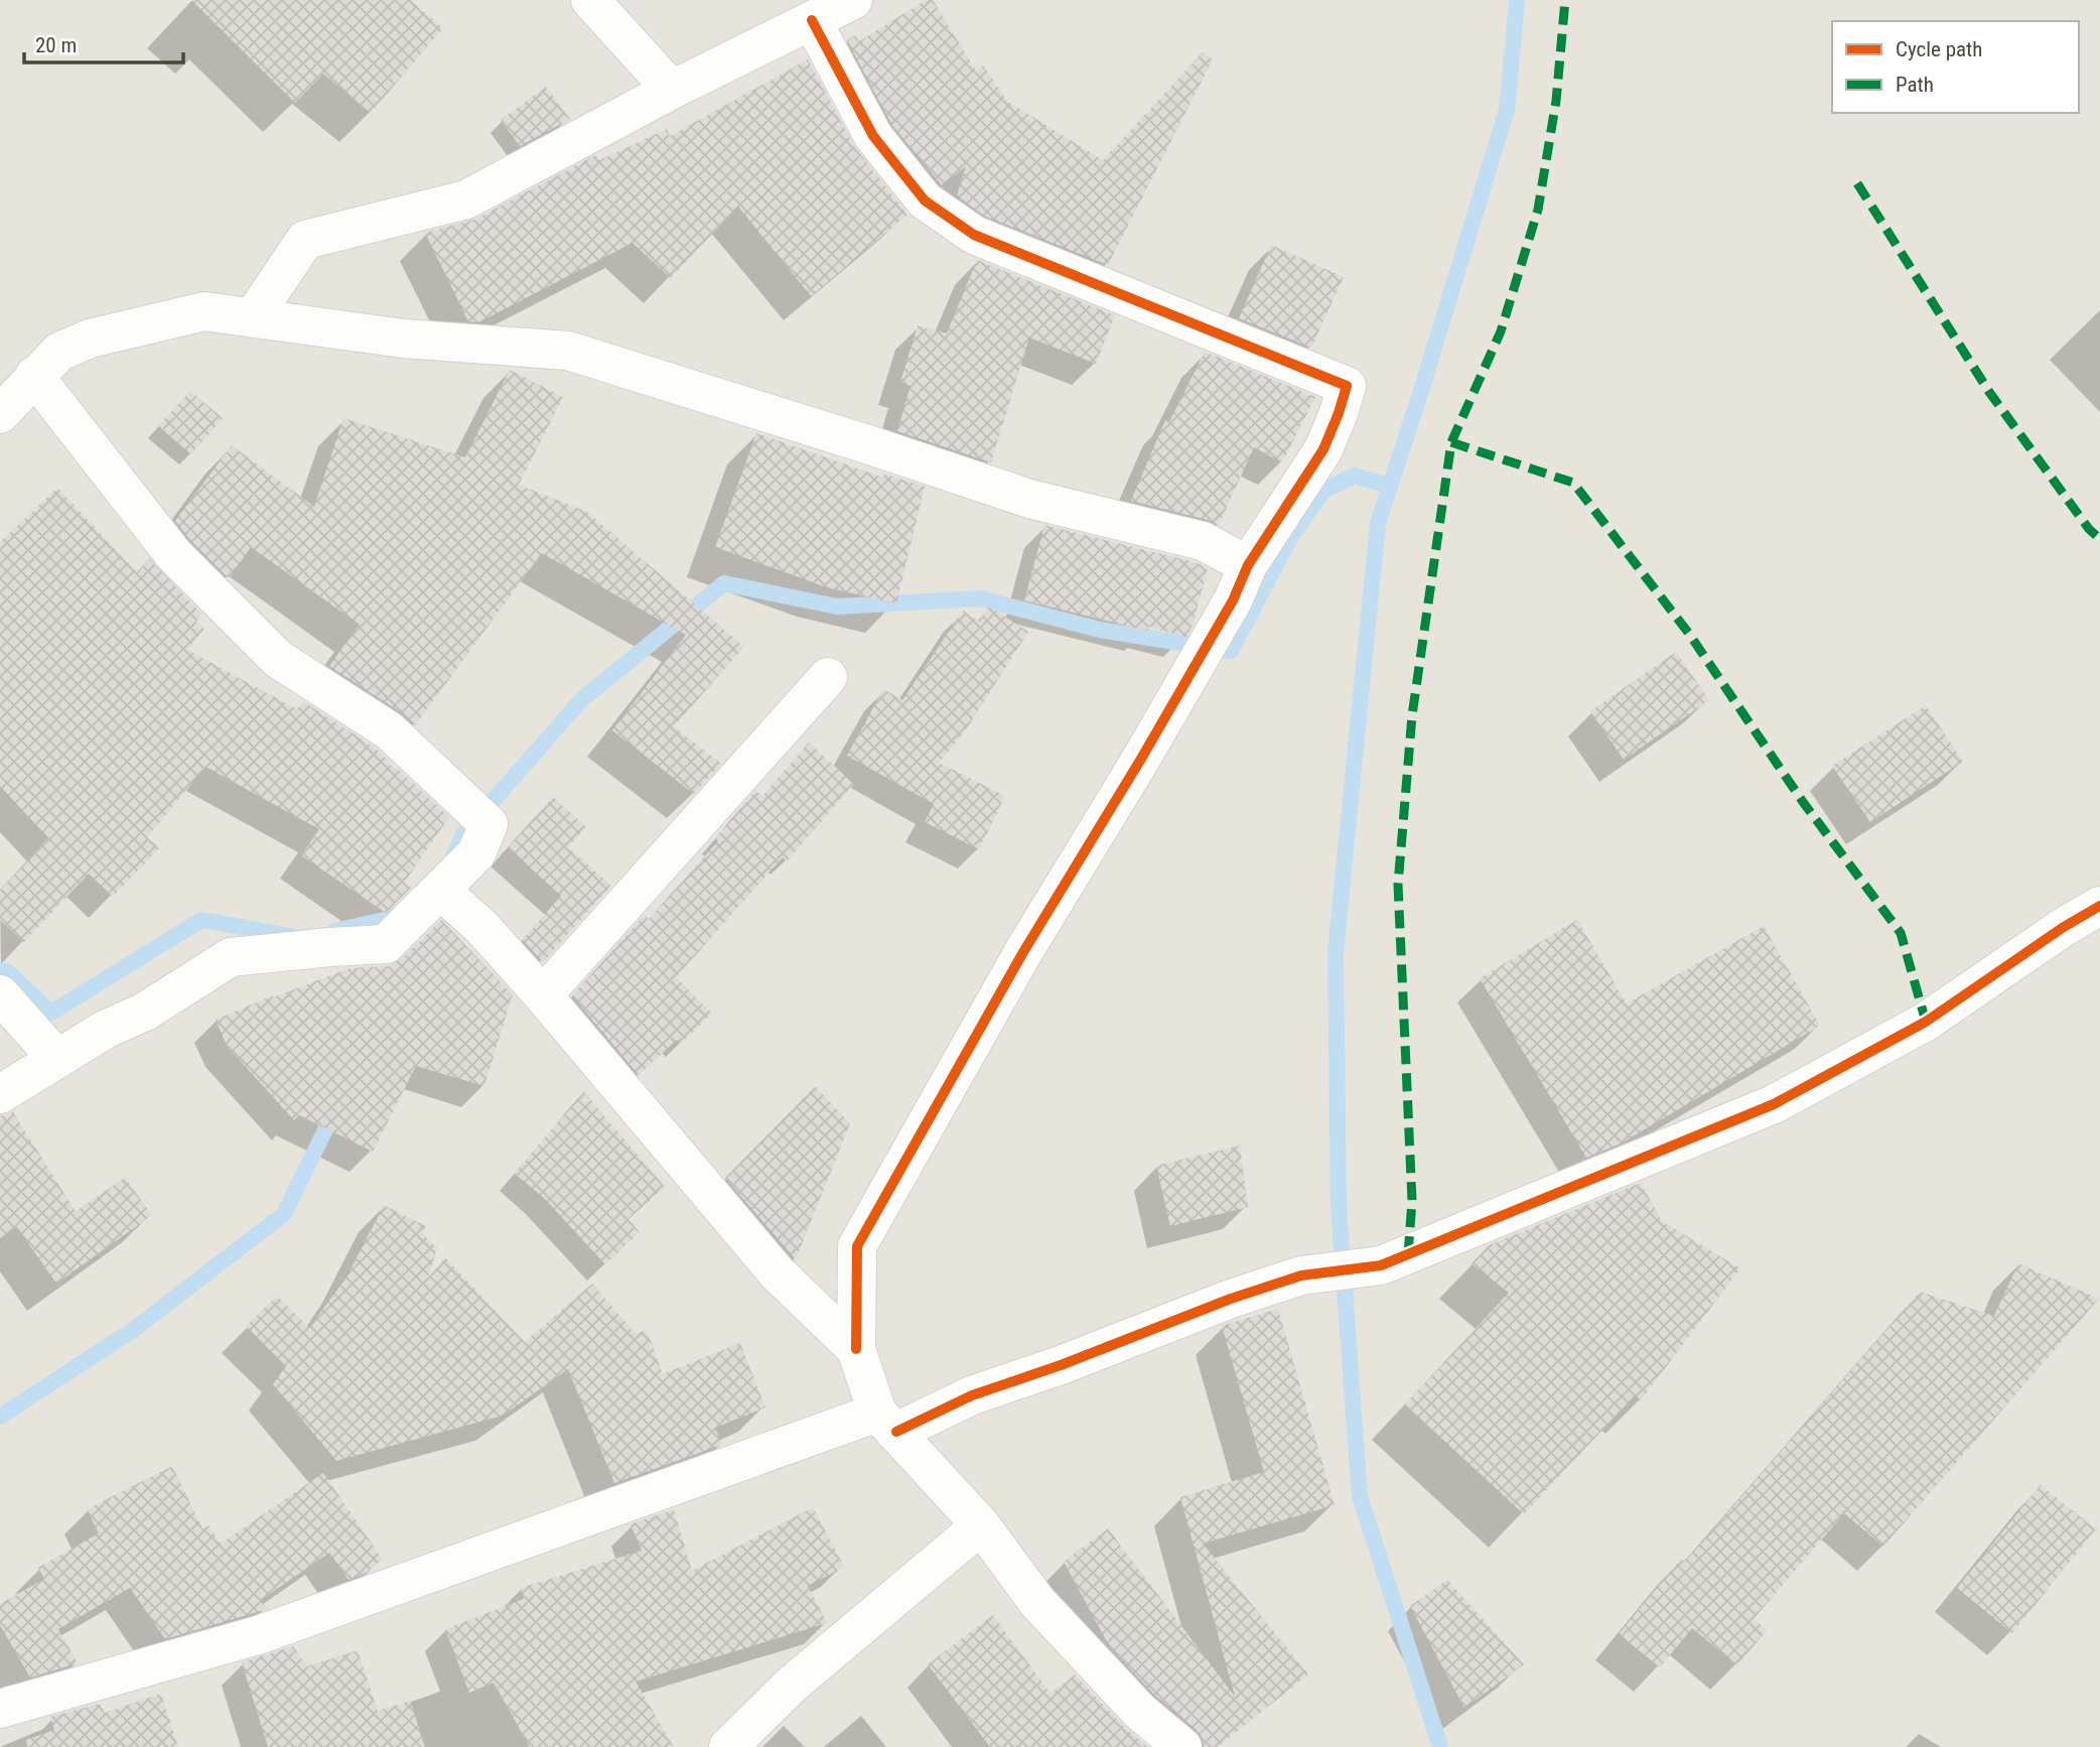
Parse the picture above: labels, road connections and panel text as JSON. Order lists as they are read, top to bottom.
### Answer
{
  "legend": ["Cycle path", "Path"],
  "scale_bar": "20 m"
}
